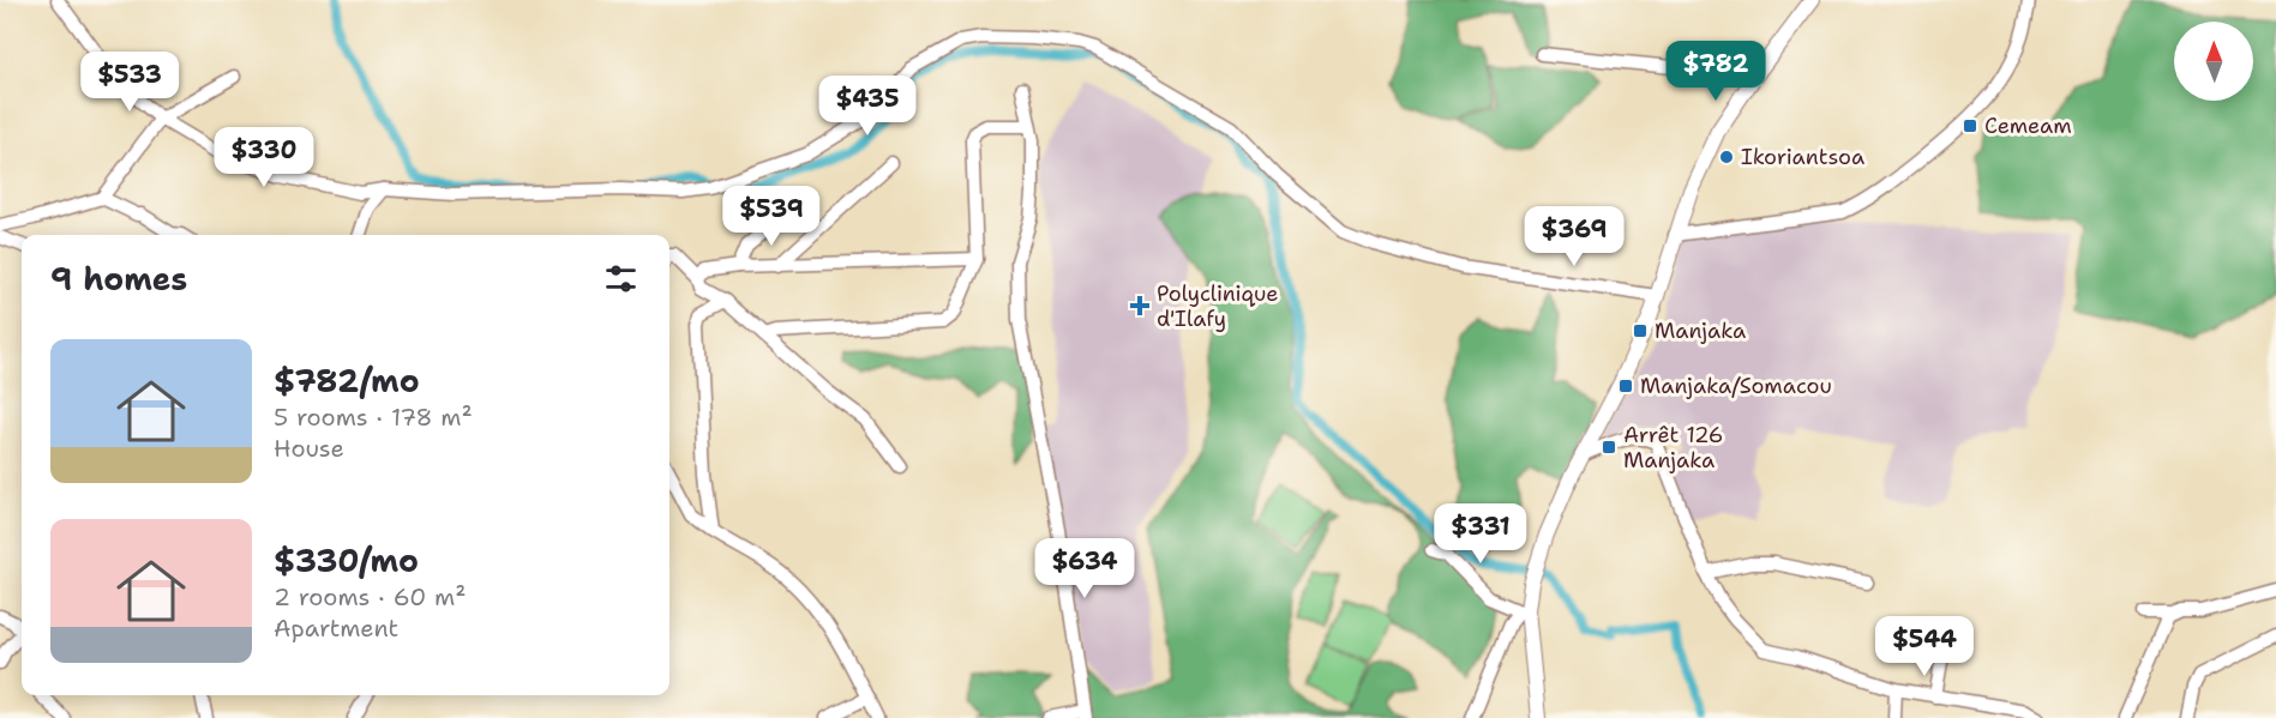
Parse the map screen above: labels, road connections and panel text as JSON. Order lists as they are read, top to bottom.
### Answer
{
  "places": {
    "transit": [
      "Cemeam",
      "Manjaka",
      "Manjaka/Somacou",
      "Arrêt 126 Manjaka"
    ],
    "other": ["Ikoriantsoa"],
    "health": ["Polyclinique d'Ilafy"]
  },
  "north": "top",
  "page": {
    "price": [
      "$782",
      "$533",
      "$435",
      "$330",
      "$539",
      "$369",
      "$331",
      "$634",
      "$544"
    ],
    "heading": "9 homes",
    "list": [
      {
        "name": "$782/mo",
        "note": "5 rooms · 178 m² · House"
      },
      {
        "name": "$330/mo",
        "note": "2 rooms · 60 m² · Apartment"
      }
    ]
  }
}
